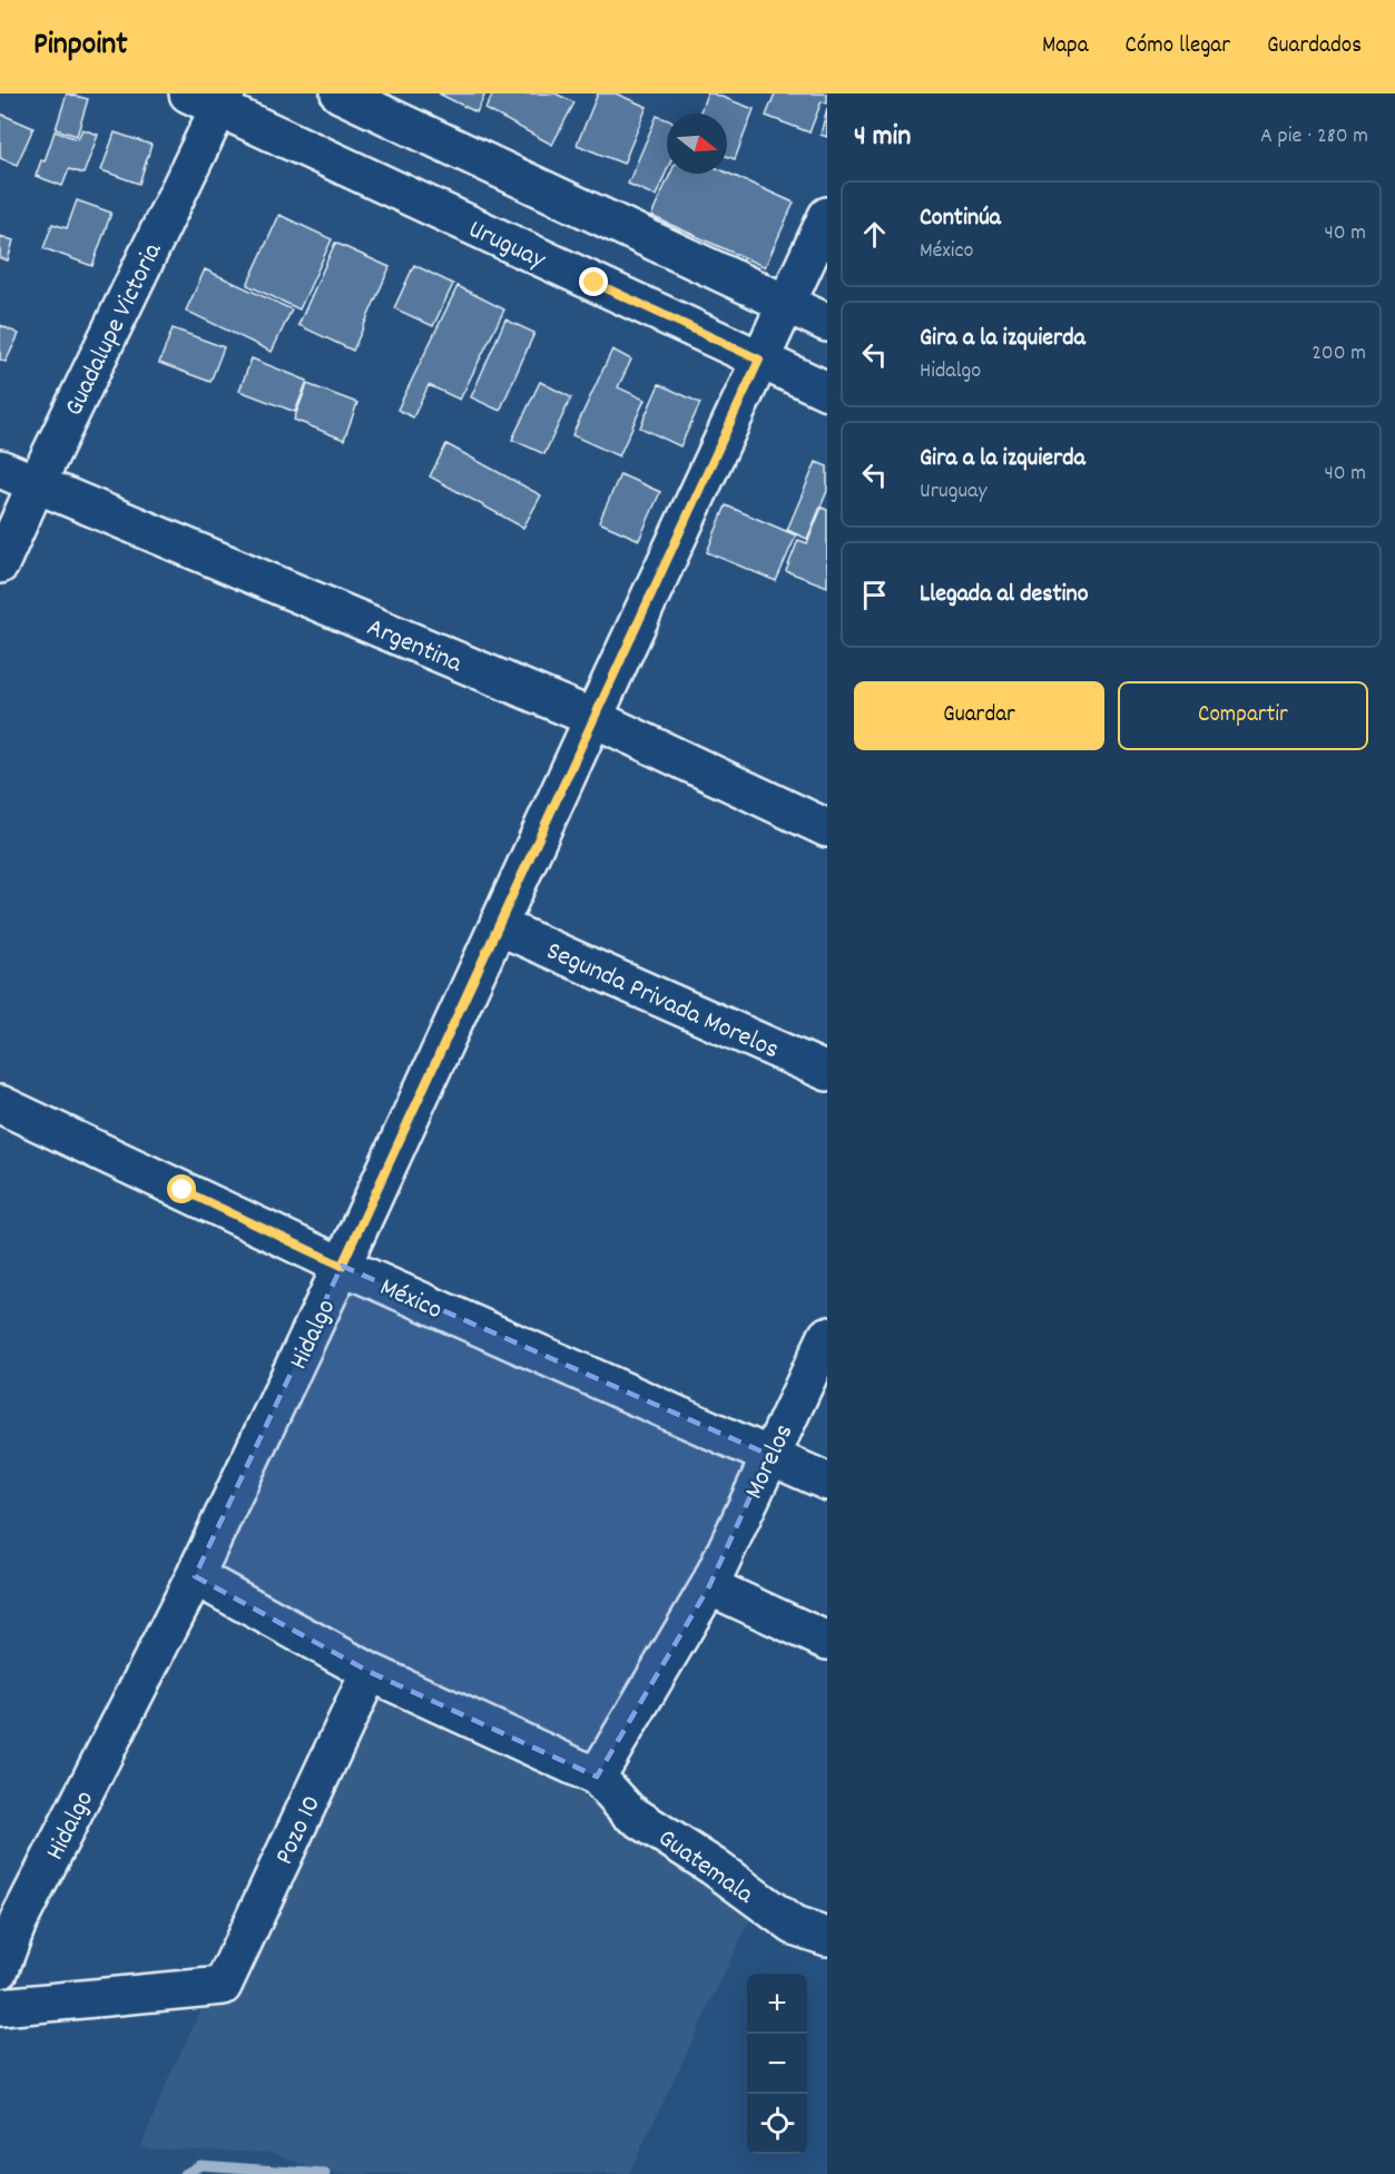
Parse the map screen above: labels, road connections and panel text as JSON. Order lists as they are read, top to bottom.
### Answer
{
  "streets": {
    "street": [
      "Uruguay",
      "Guadalupe Victoria",
      "Argentina",
      "Segunda Privada Morelos",
      "México",
      "Hidalgo",
      "Morelos",
      "Pozo 10",
      "Guatemala"
    ]
  },
  "crossings": [
    ["Uruguay", "Guadalupe Victoria"],
    ["Uruguay", "Hidalgo"],
    ["Guadalupe Victoria", "Argentina"],
    ["Argentina", "Hidalgo"],
    ["Segunda Privada Morelos", "Hidalgo"],
    ["México", "Hidalgo"],
    ["México", "Morelos"],
    ["Morelos", "Guatemala"]
  ],
  "north": "right",
  "page": {
    "header": "Pinpoint",
    "nav": ["Mapa", "Cómo llegar", "Guardados"],
    "heading": ["4 min", "A pie · 280 m"],
    "list": [
      ["Continúa", "México", "40 m"],
      ["Gira a la izquierda", "Hidalgo", "200 m"],
      ["Gira a la izquierda", "Uruguay", "40 m"],
      "Llegada al destino"
    ],
    "buttons": ["Guardar", "Compartir"],
    "map_buttons": ["+", "−"]
  }
}
